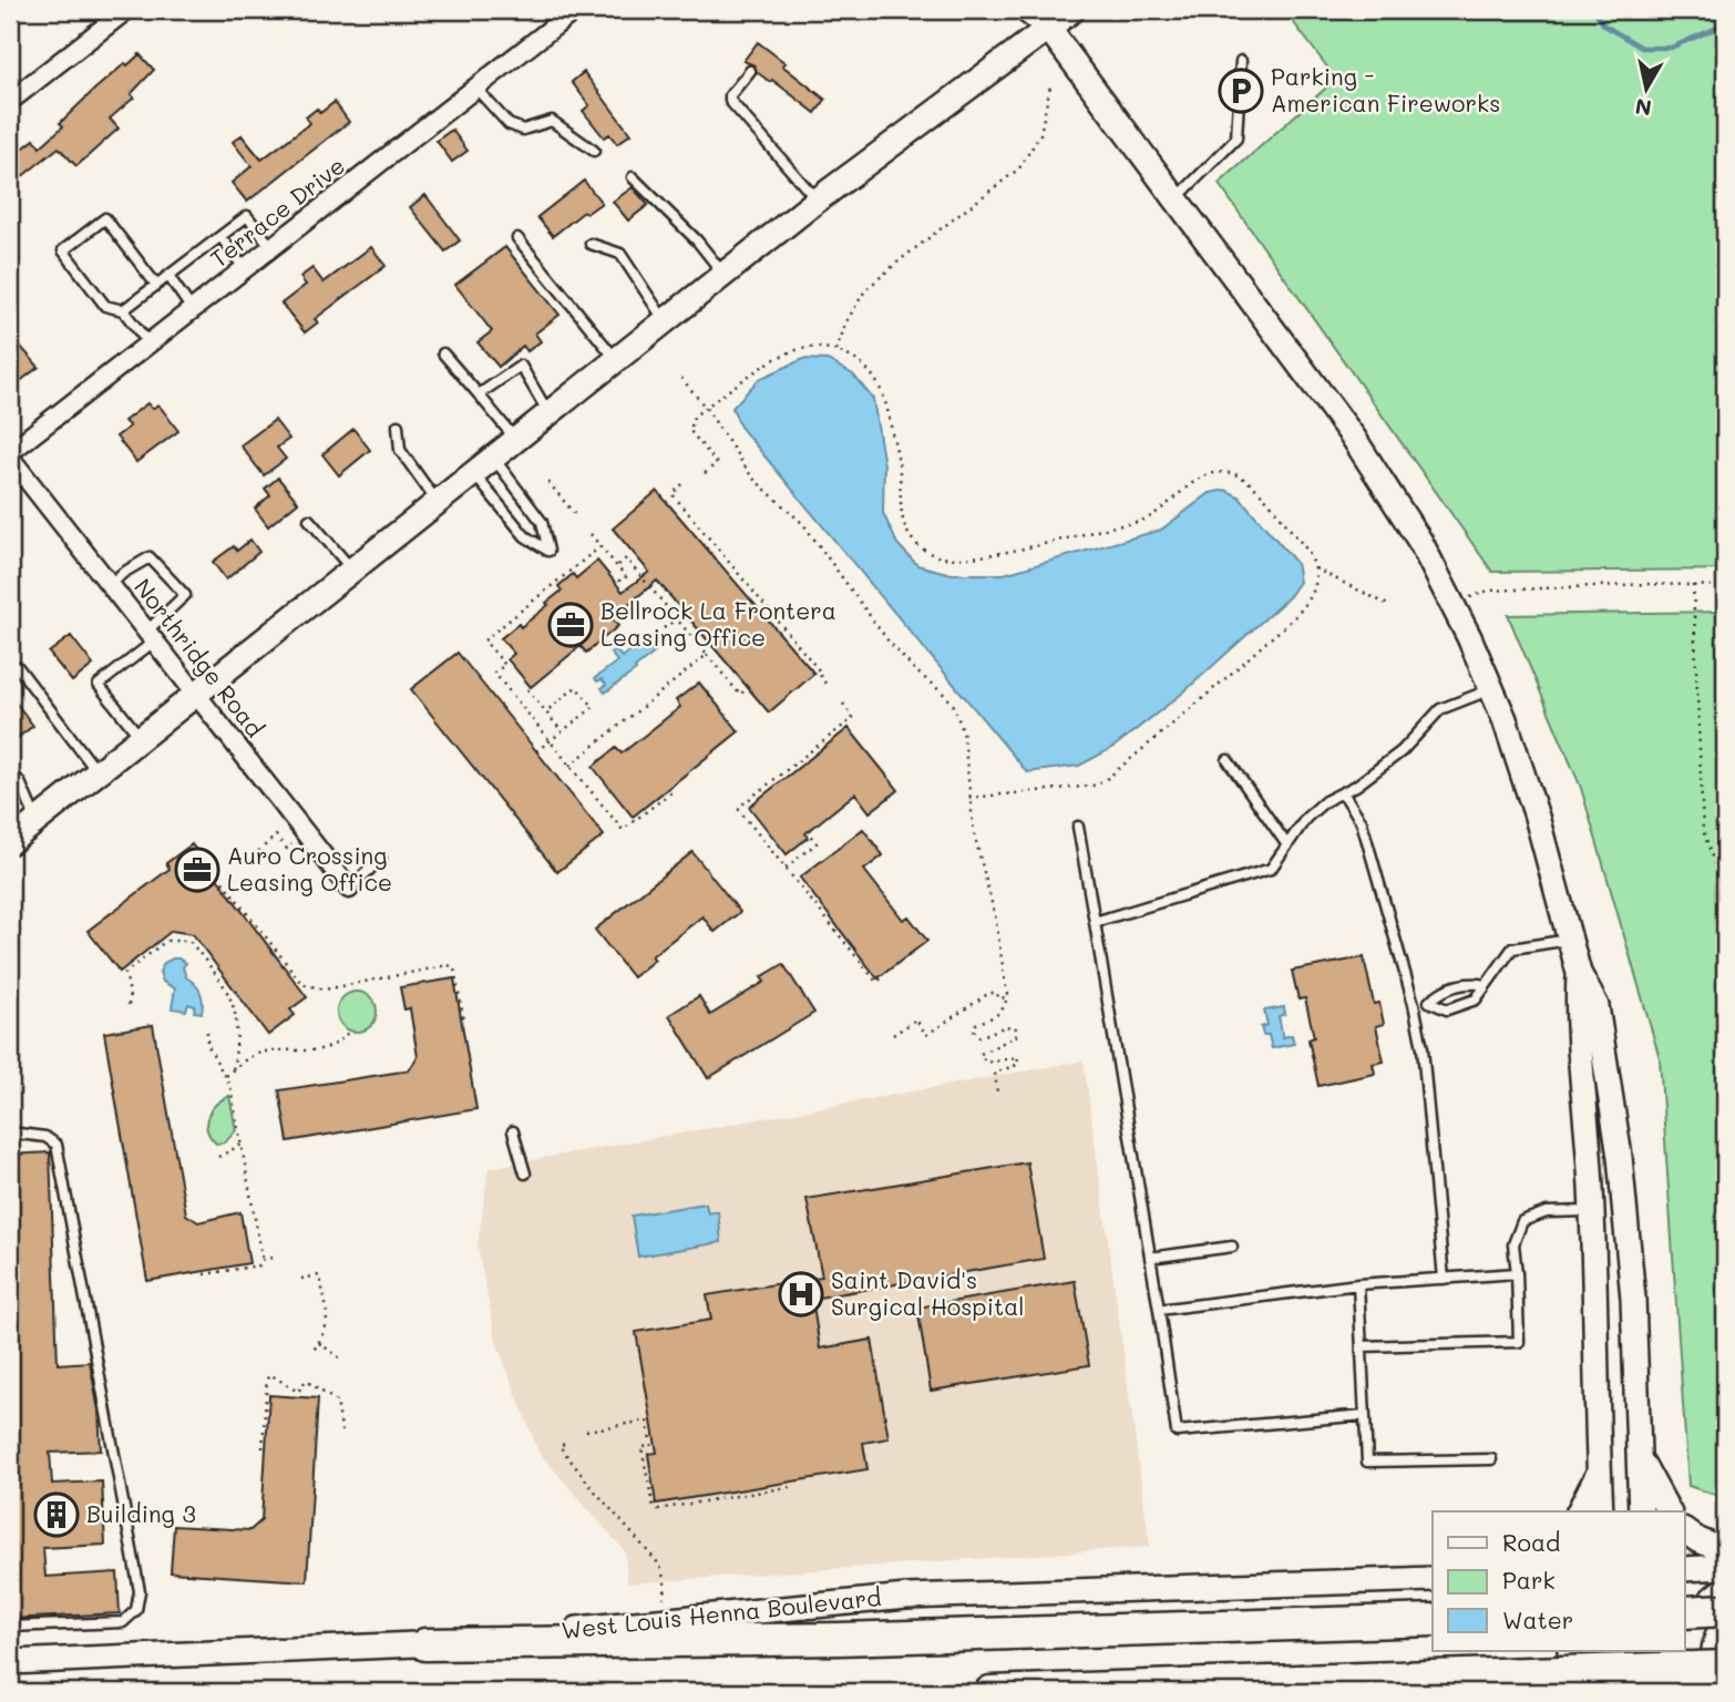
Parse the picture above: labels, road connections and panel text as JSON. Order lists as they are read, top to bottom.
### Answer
{
  "streets": {
    "main road": ["West Louis Henna Boulevard"],
    "street": ["Terrace Drive", "Northridge Road"]
  },
  "crossings": [
    ["Terrace Drive", "Northridge Road"]
  ],
  "places": {
    "parking": ["Parking - American Fireworks"],
    "office": ["Bellrock La Frontera Leasing Office", "Auro Crossing Leasing Office"],
    "hospital": ["Saint David's Surgical Hospital"],
    "building": ["Building 3"]
  },
  "legend": ["Road", "Park", "Water"],
  "north": "bottom"
}
